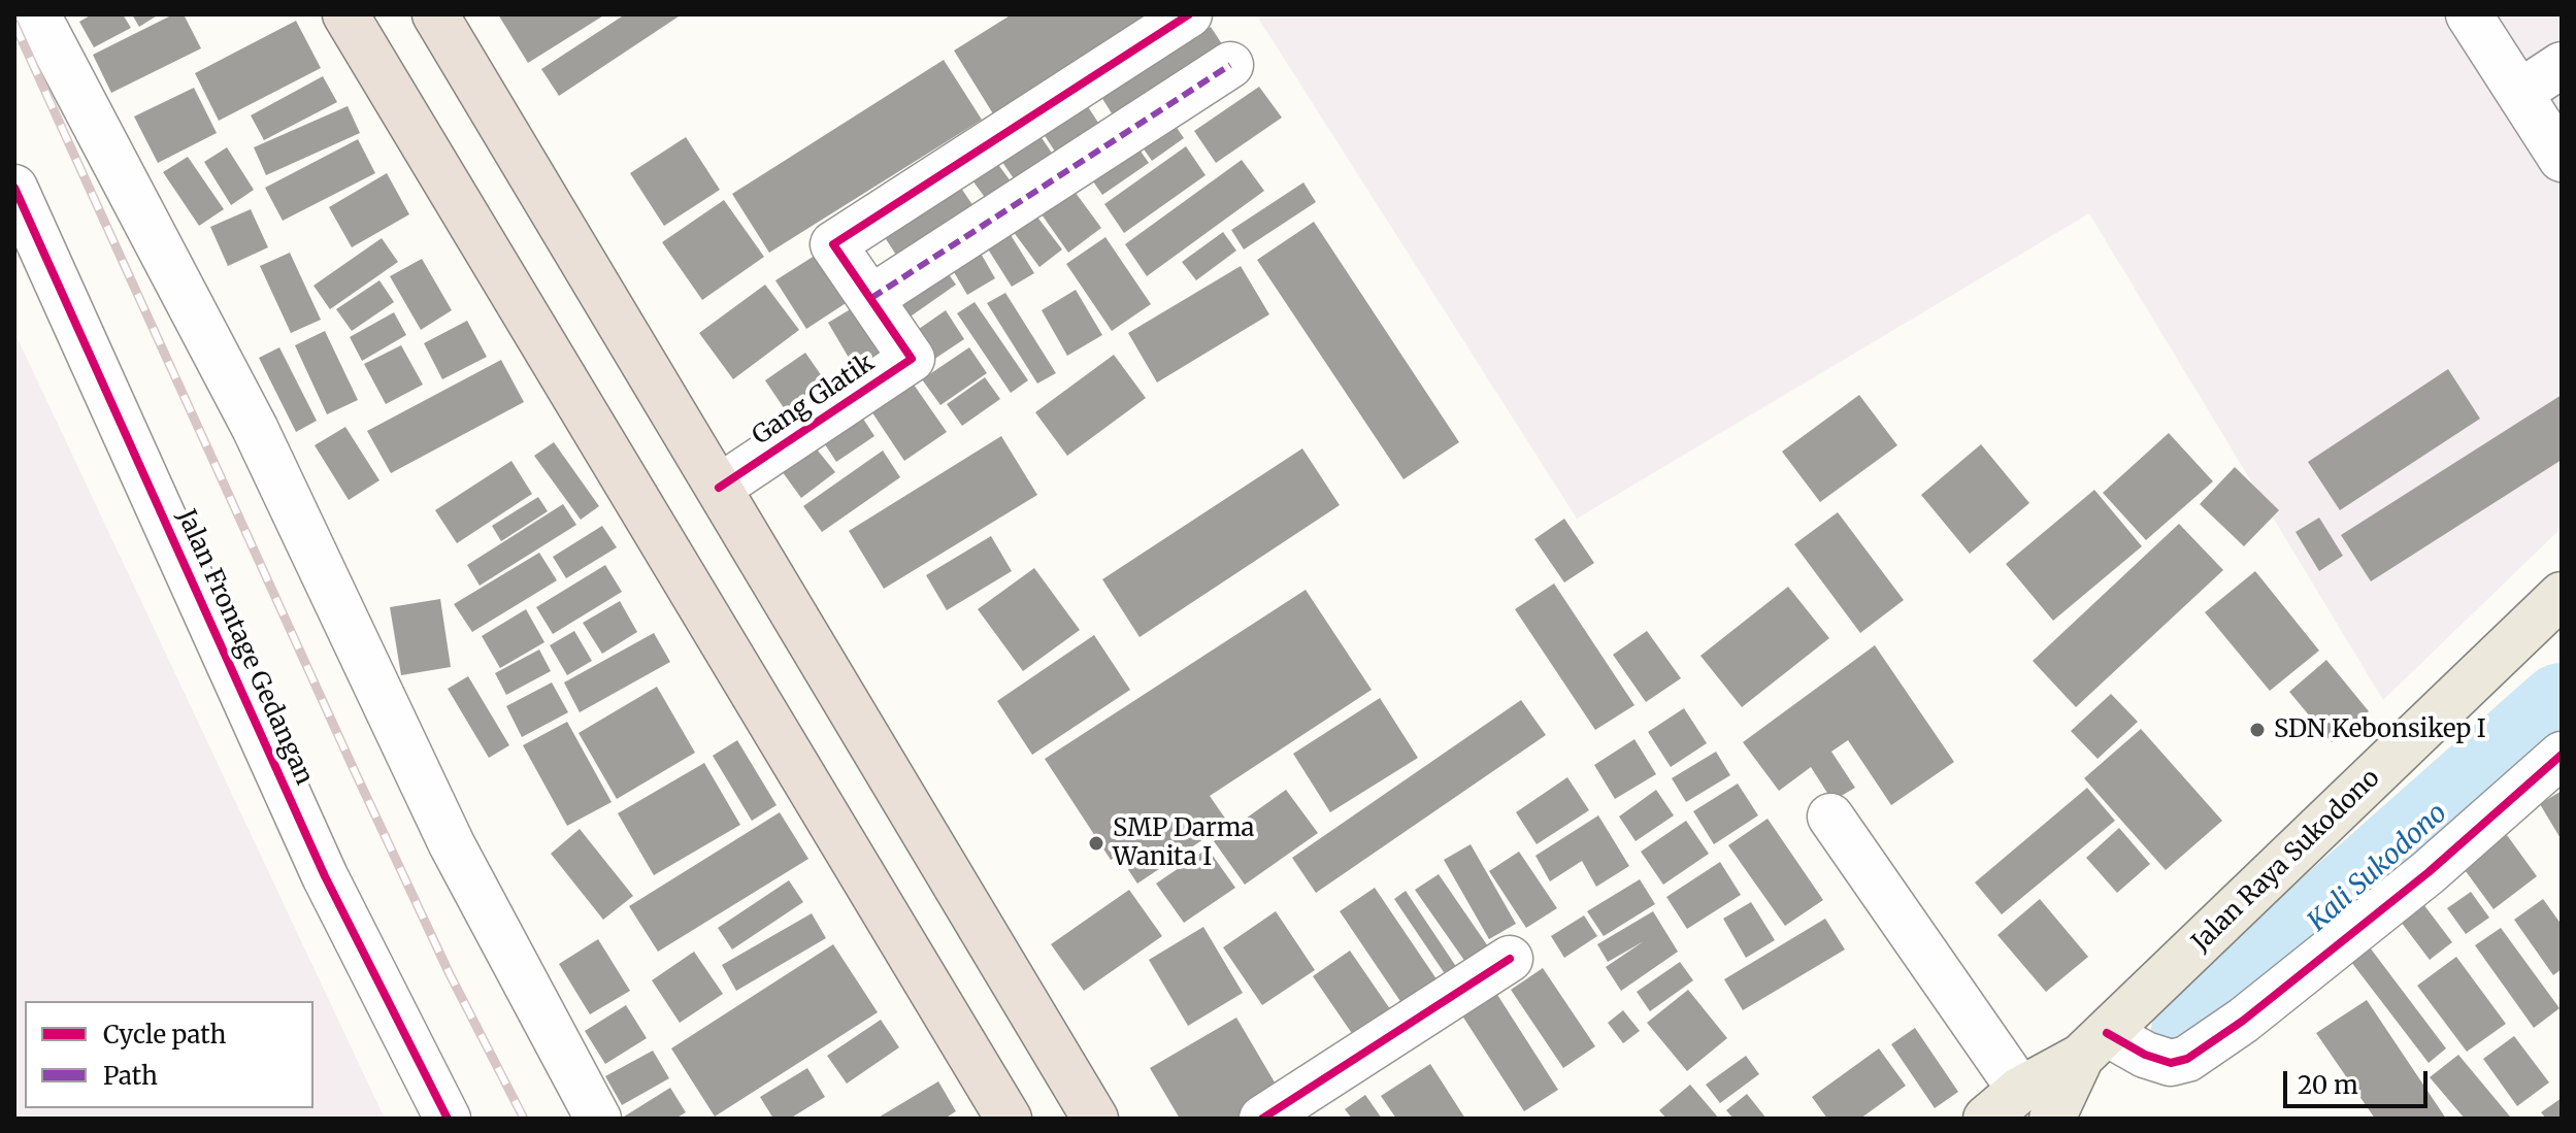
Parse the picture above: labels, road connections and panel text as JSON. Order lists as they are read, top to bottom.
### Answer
{
  "streets": {
    "main road": ["Jalan Raya Sukodono"],
    "street": ["Gang Glatik", "Jalan Frontage Gedangan"]
  },
  "water": ["Kali Sukodono"],
  "places": ["SDN Kebonsikep I", "SMP Darma Wanita I"],
  "legend": ["Cycle path", "Path"],
  "scale_bar": "20 m"
}
